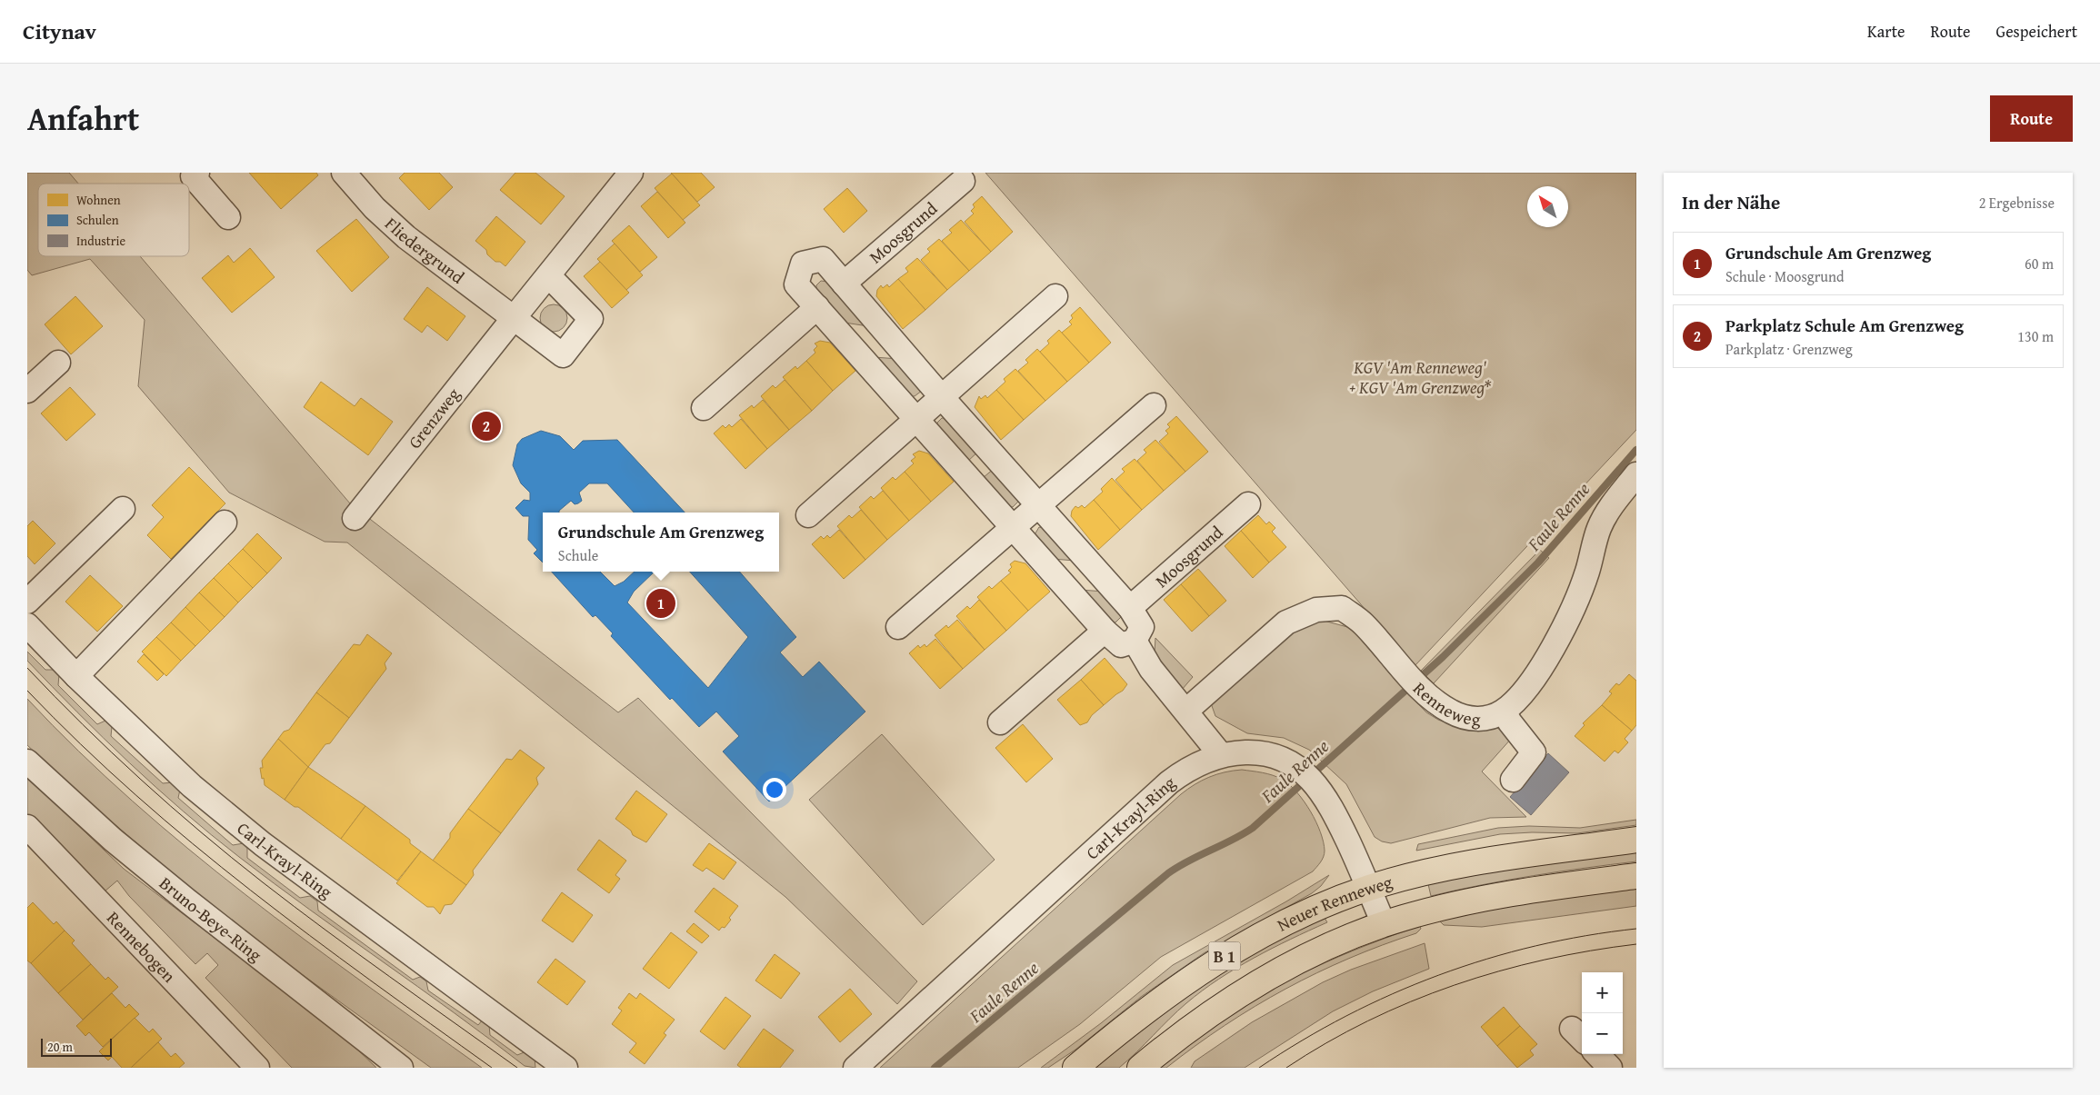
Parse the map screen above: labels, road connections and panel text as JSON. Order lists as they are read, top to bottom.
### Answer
{
  "streets": {
    "main road": ["Neuer Renneweg", "B 1"],
    "street": [
      "Moosgrund",
      "Fliedergrund",
      "Grenzweg",
      "Renneweg",
      "Carl-Krayl-Ring",
      "Bruno-Beye-Ring",
      "Rennebogen"
    ]
  },
  "crossings": [
    ["Fliedergrund", "Grenzweg"],
    ["Carl-Krayl-Ring", "Neuer Renneweg"],
    ["Carl-Krayl-Ring", "B 1"]
  ],
  "water": ["Faule Renne"],
  "parks": ["KGV 'Am Renneweg' + KGV 'Am Grenzweg*"],
  "legend": ["Wohnen", "Schulen", "Industrie"],
  "scale_bar": "20 m",
  "north": "top left",
  "page": {
    "header": "Citynav",
    "nav": ["Karte", "Route", "Gespeichert"],
    "title": "Anfahrt",
    "buttons": "Route",
    "heading": ["In der Nähe", "2 Ergebnisse"],
    "list": [
      {
        "mark": "1",
        "name": "Grundschule Am Grenzweg",
        "note": "Schule · Moosgrund",
        "value": "60 m"
      },
      {
        "mark": "2",
        "name": "Parkplatz Schule Am Grenzweg",
        "note": "Parkplatz · Grenzweg",
        "value": "130 m"
      }
    ],
    "pins": ["2", "1"],
    "popup": ["Grundschule Am Grenzweg", "Schule"],
    "map_buttons": ["+", "−"],
    "scale": "20 m"
  }
}
